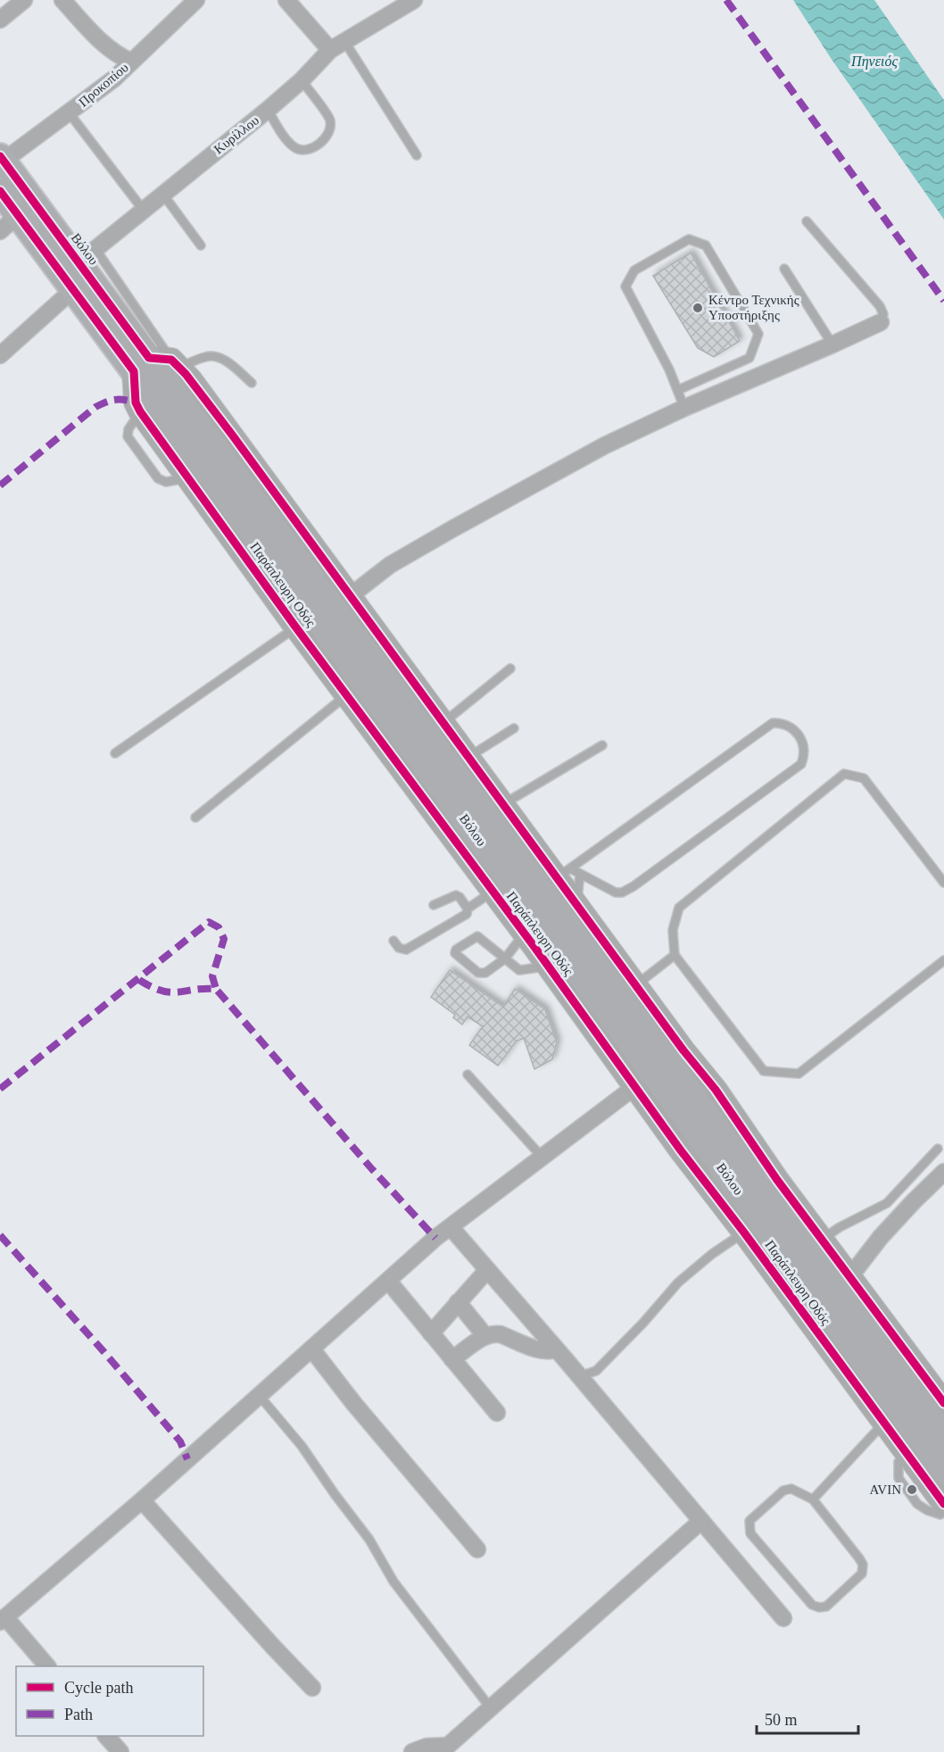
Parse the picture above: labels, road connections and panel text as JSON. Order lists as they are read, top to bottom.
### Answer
{
  "streets": {
    "main road": ["Βόλου"],
    "street": ["Προκοπίου", "Κυρίλλου", "Παράπλευρη Οδός"]
  },
  "crossings": [
    ["Προκοπίου", "Βόλου"],
    ["Κυρίλλου", "Βόλου"],
    ["Βόλου", "Παράπλευρη Οδός"]
  ],
  "water": ["Πηνειός"],
  "places": ["Κέντρο Τεχνικής Υποστήριξης", "AVIN"],
  "legend": ["Cycle path", "Path"],
  "scale_bar": "50 m"
}
